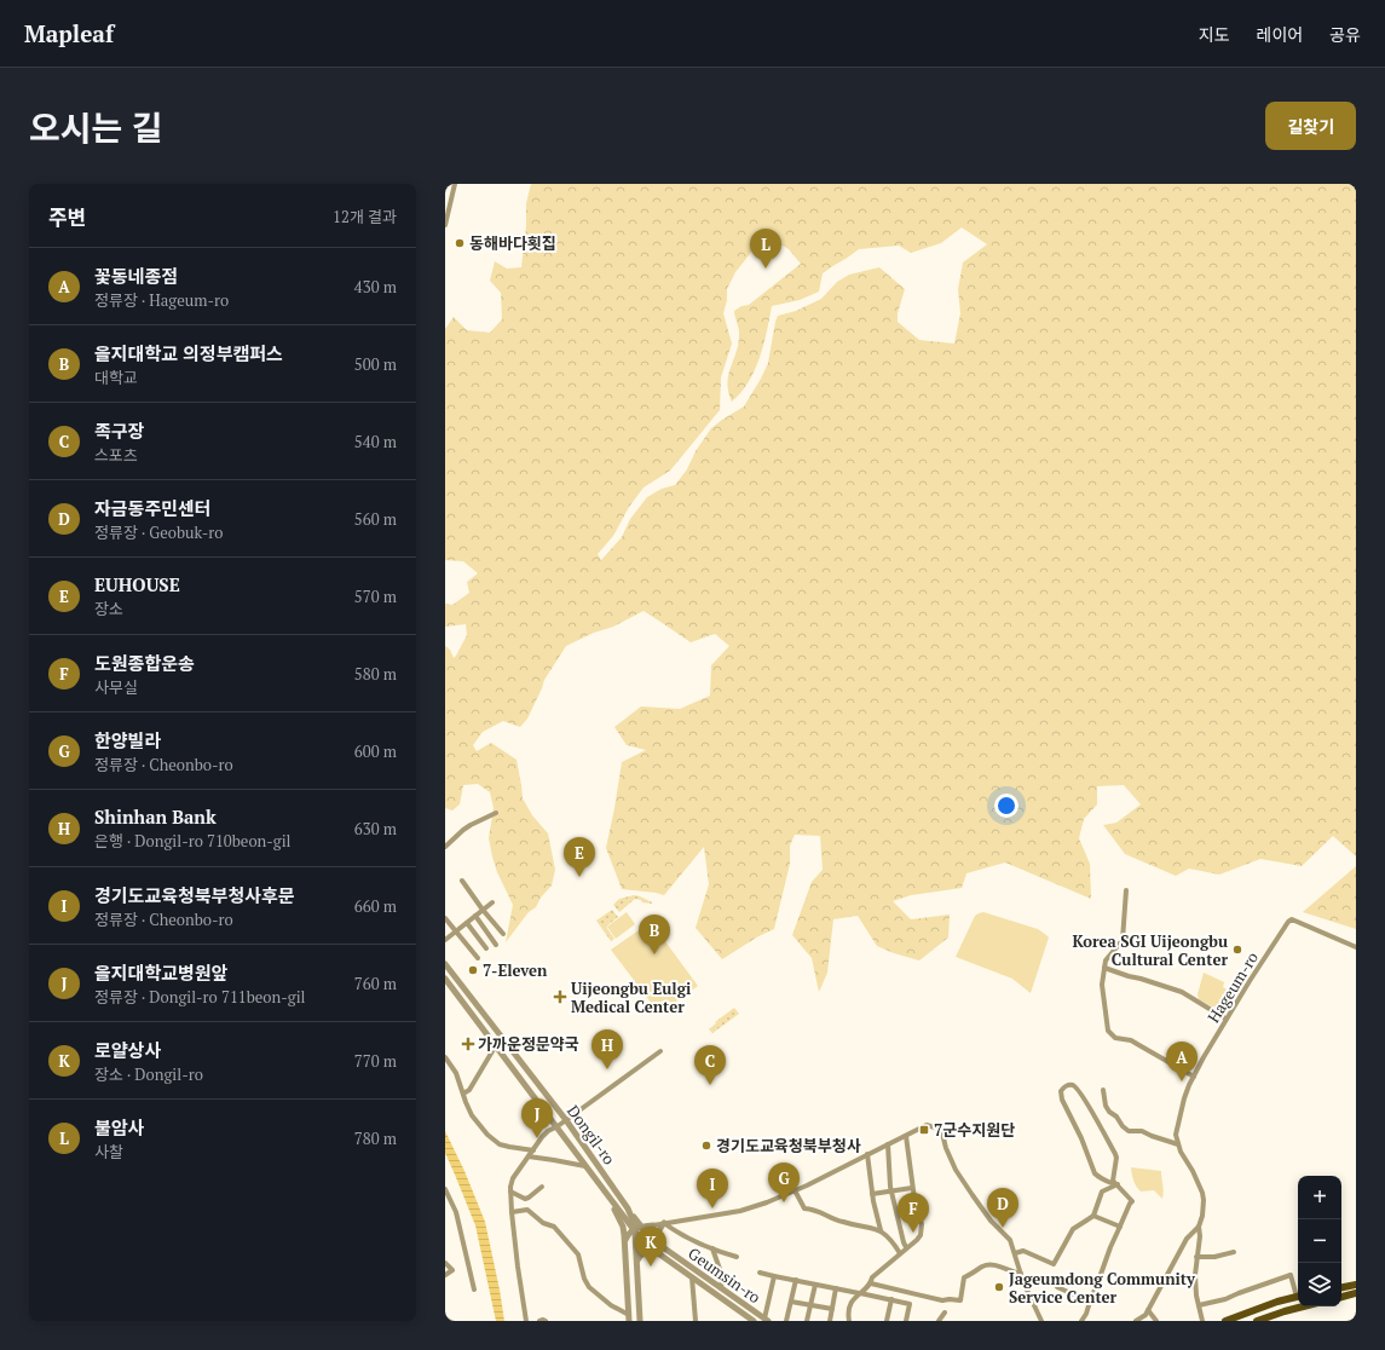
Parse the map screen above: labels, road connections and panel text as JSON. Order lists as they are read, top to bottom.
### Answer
{
  "streets": {
    "street": ["Hageum-ro", "Dongil-ro", "Geumsin-ro"]
  },
  "crossings": [
    ["Dongil-ro", "Geumsin-ro"]
  ],
  "places": {
    "other": [
      "동해바다횟집",
      "Korea SGI Uijeongbu Cultural Center",
      "7-Eleven",
      "경기도교육청북부청사",
      "Jageumdong Community Service Center"
    ],
    "health": ["Uijeongbu Eulgi Medical Center", "가까운정문약국"],
    "transit": ["7군수지원단"]
  },
  "page": {
    "header": "Mapleaf",
    "nav": ["지도", "레이어", "공유"],
    "title": "오시는 길",
    "buttons": "길찾기",
    "heading": ["주변", "12개 결과"],
    "pins": [
      "L",
      "E",
      "B",
      "H",
      "A",
      "C",
      "J",
      "G",
      "I",
      "D",
      "F",
      "K"
    ],
    "list": [
      {
        "mark": "A",
        "name": "꽃동네종점",
        "note": "정류장 · Hageum-ro",
        "value": "430 m"
      },
      {
        "mark": "B",
        "name": "을지대학교 의정부캠퍼스",
        "note": "대학교",
        "value": "500 m"
      },
      {
        "mark": "C",
        "name": "족구장",
        "note": "스포츠",
        "value": "540 m"
      },
      {
        "mark": "D",
        "name": "자금동주민센터",
        "note": "정류장 · Geobuk-ro",
        "value": "560 m"
      },
      {
        "mark": "E",
        "name": "EUHOUSE",
        "note": "장소",
        "value": "570 m"
      },
      {
        "mark": "F",
        "name": "도원종합운송",
        "note": "사무실",
        "value": "580 m"
      },
      {
        "mark": "G",
        "name": "한양빌라",
        "note": "정류장 · Cheonbo-ro",
        "value": "600 m"
      },
      {
        "mark": "H",
        "name": "Shinhan Bank",
        "note": "은행 · Dongil-ro 710beon-gil",
        "value": "630 m"
      },
      {
        "mark": "I",
        "name": "경기도교육청북부청사후문",
        "note": "정류장 · Cheonbo-ro",
        "value": "660 m"
      },
      {
        "mark": "J",
        "name": "을지대학교병원앞",
        "note": "정류장 · Dongil-ro 711beon-gil",
        "value": "760 m"
      },
      {
        "mark": "K",
        "name": "로얄상사",
        "note": "장소 · Dongil-ro",
        "value": "770 m"
      },
      {
        "mark": "L",
        "name": "불암사",
        "note": "사찰",
        "value": "780 m"
      }
    ],
    "map_buttons": ["+", "−"]
  }
}
